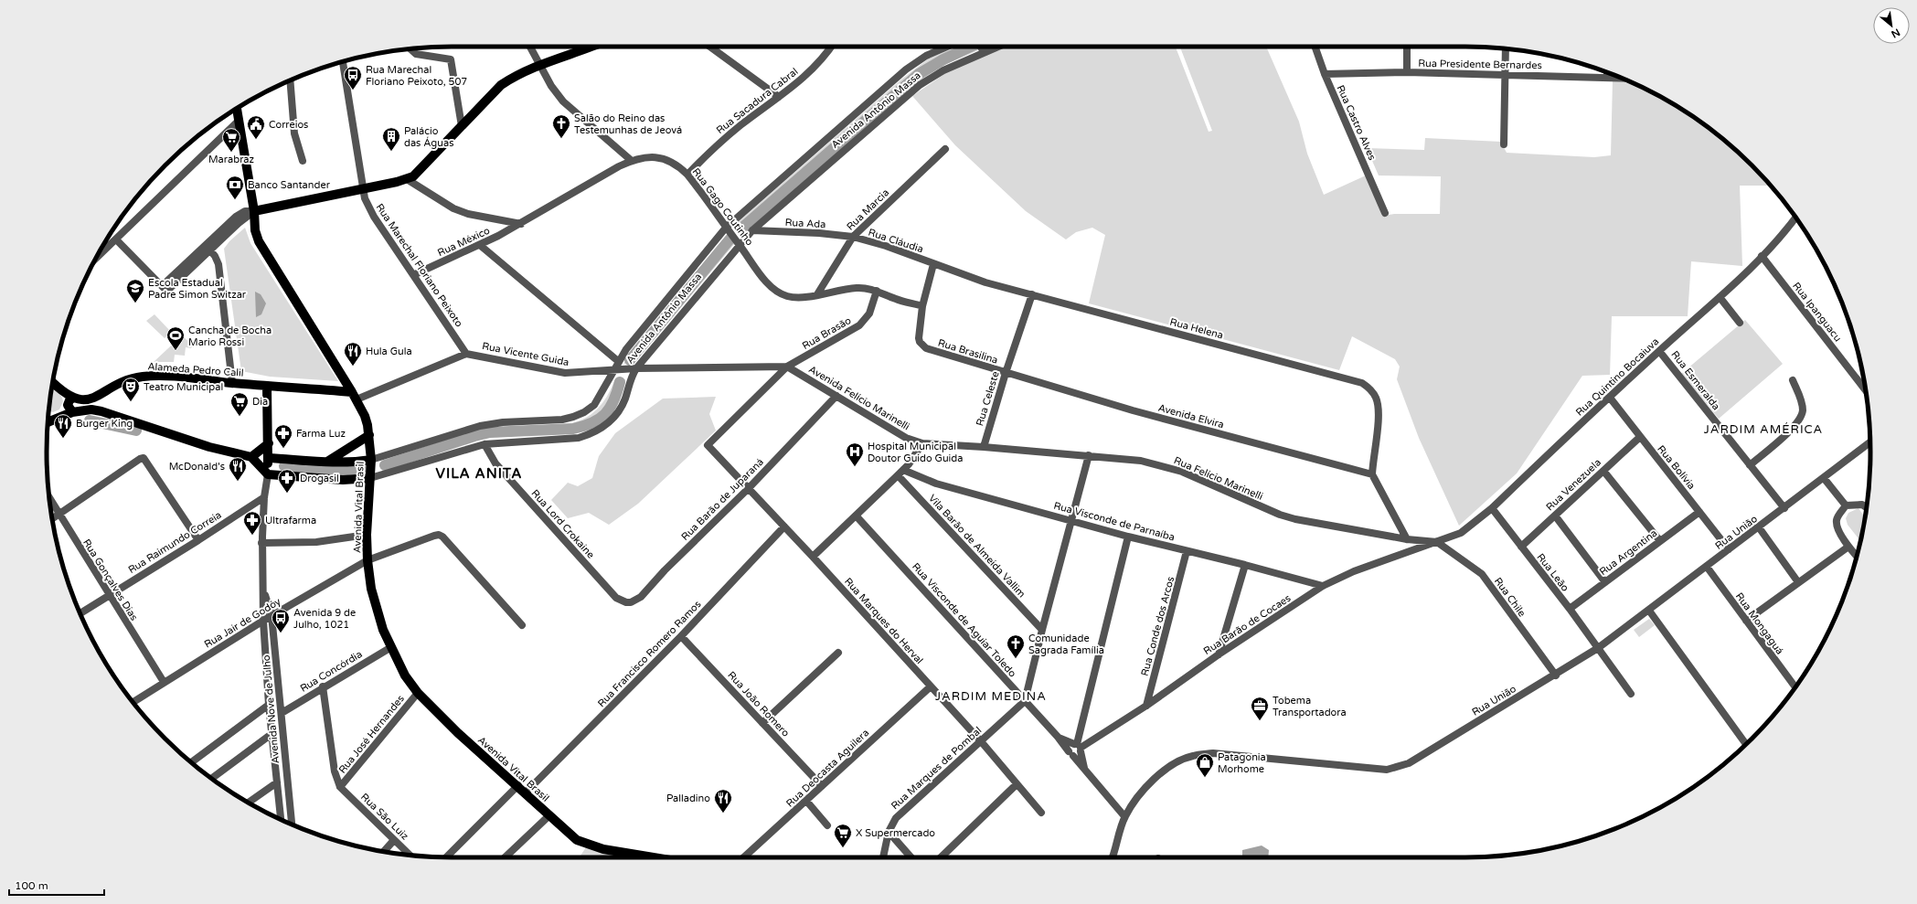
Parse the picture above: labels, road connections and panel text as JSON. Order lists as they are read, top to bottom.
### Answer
{
  "streets": {
    "main road": [
      "Avenida Antônio Massa",
      "Rua Vicente Guida",
      "Alameda Pedro Calil",
      "Avenida Vital Brasil",
      "Avenida Nove de Julho"
    ],
    "street": [
      "Rua Presidente Bernardes",
      "Rua Sacadura Cabral",
      "Rua Castro Alves",
      "Rua Gago Coutinho",
      "Rua Marcia",
      "Rua Ada",
      "Rua Cláudia",
      "Rua México",
      "Rua Marechal Floriano Peixoto",
      "Rua Ipanguacu",
      "Rua Helena",
      "Rua Brasão",
      "Rua Brasilina",
      "Rua Quintino Bocaiuva",
      "Rua Esmeralda",
      "Avenida Felício Marinelli",
      "Rua Celeste",
      "Avenida Elvira",
      "Rua Bolívia",
      "Rua Felício Marinelli",
      "Rua Venezuela",
      "Rua Barão de Juparaná",
      "Rua Visconde de Parnaíba",
      "Rua Lord Crokaine",
      "Rua União",
      "Rua Raimundo Correia",
      "Vila Barão de Almeida Vallim",
      "Rua Argentina",
      "Rua Leão",
      "Rua Gonçalves Dias",
      "Rua Chile",
      "Rua Visconde de Aguiar Toledo",
      "Rua Marques do Herval",
      "Rua Jair de Godóy",
      "Rua Mongaguá",
      "Rua Barão de Cocaes",
      "Rua Conde dos Arcos",
      "Rua Francisco Romero Ramos",
      "Rua Concórdia",
      "Rua João Romero",
      "Rua José Hernandes",
      "Rua Deocasta Aguilera",
      "Rua Marques de Pombal",
      "Rua São Luiz"
    ]
  },
  "crossings": [
    ["Rua Presidente Bernardes", "Rua Castro Alves"],
    ["Rua Sacadura Cabral", "Rua Gago Coutinho"],
    ["Avenida Antônio Massa", "Rua Gago Coutinho"],
    ["Avenida Antônio Massa", "Rua Ada"],
    ["Avenida Antônio Massa", "Rua Vicente Guida"],
    ["Avenida Antônio Massa", "Avenida Vital Brasil"],
    ["Avenida Antônio Massa", "Rua Lord Crokaine"],
    ["Avenida Antônio Massa", "Avenida Nove de Julho"],
    ["Rua Gago Coutinho", "Rua Marcia"],
    ["Rua Gago Coutinho", "Rua México"],
    ["Rua Gago Coutinho", "Rua Brasão"],
    ["Rua Gago Coutinho", "Rua Brasilina"],
    ["Rua Marcia", "Rua Ada"],
    ["Rua Marcia", "Rua Cláudia"],
    ["Rua Ada", "Rua Cláudia"],
    ["Rua Cláudia", "Rua Helena"],
    ["Rua Cláudia", "Rua Brasilina"],
    ["Rua México", "Rua Marechal Floriano Peixoto"],
    ["Rua Marechal Floriano Peixoto", "Rua Vicente Guida"],
    ["Rua Ipanguacu", "Rua Quintino Bocaiuva"],
    ["Rua Helena", "Rua Brasilina"],
    ["Rua Helena", "Rua Celeste"],
    ["Rua Helena", "Avenida Elvira"],
    ["Rua Brasão", "Rua Vicente Guida"],
    ["Rua Brasão", "Avenida Felício Marinelli"],
    ["Rua Brasão", "Rua Marques do Herval"],
    ["Rua Brasilina", "Rua Celeste"],
    ["Rua Brasilina", "Avenida Elvira"],
    ["Rua Vicente Guida", "Alameda Pedro Calil"],
    ["Rua Vicente Guida", "Avenida Felício Marinelli"],
    ["Rua Vicente Guida", "Avenida Vital Brasil"],
    ["Rua Vicente Guida", "Rua Marques do Herval"],
    ["Rua Vicente Guida", "Avenida Nove de Julho"],
    ["Alameda Pedro Calil", "Avenida Nove de Julho"],
    ["Rua Quintino Bocaiuva", "Rua Esmeralda"],
    ["Rua Quintino Bocaiuva", "Rua Bolívia"],
    ["Rua Quintino Bocaiuva", "Rua Felício Marinelli"],
    ["Rua Quintino Bocaiuva", "Rua Leão"],
    ["Rua Quintino Bocaiuva", "Rua Chile"],
    ["Rua Quintino Bocaiuva", "Rua Barão de Cocaes"],
    ["Rua Esmeralda", "Rua União"],
    ["Avenida Felício Marinelli", "Rua Felício Marinelli"],
    ["Avenida Felício Marinelli", "Rua Barão de Juparaná"],
    ["Avenida Felício Marinelli", "Rua Marques do Herval"],
    ["Rua Celeste", "Avenida Elvira"],
    ["Rua Celeste", "Rua Felício Marinelli"],
    ["Rua Bolívia", "Rua Venezuela"],
    ["Rua Bolívia", "Rua União"],
    ["Rua Bolívia", "Rua Argentina"],
    ["Rua Felício Marinelli", "Rua Chile"],
    ["Rua Felício Marinelli", "Rua Barão de Cocaes"],
    ["Rua Venezuela", "Rua Leão"],
    ["Rua Barão de Juparaná", "Rua Lord Crokaine"],
    ["Rua Barão de Juparaná", "Rua Marques do Herval"],
    ["Avenida Vital Brasil", "Rua Jair de Godóy"],
    ["Avenida Vital Brasil", "Rua Francisco Romero Ramos"],
    ["Avenida Vital Brasil", "Rua Concórdia"],
    ["Avenida Vital Brasil", "Rua José Hernandes"],
    ["Rua Visconde de Parnaíba", "Vila Barão de Almeida Vallim"],
    ["Rua Visconde de Parnaíba", "Rua Barão de Cocaes"],
    ["Rua Visconde de Parnaíba", "Rua Conde dos Arcos"],
    ["Rua União", "Rua Leão"],
    ["Rua União", "Rua Chile"],
    ["Rua União", "Rua Visconde de Aguiar Toledo"],
    ["Rua União", "Rua Mongaguá"],
    ["Rua Raimundo Correia", "Rua Gonçalves Dias"],
    ["Rua Raimundo Correia", "Avenida Nove de Julho"],
    ["Rua Argentina", "Rua Leão"],
    ["Rua Gonçalves Dias", "Rua Jair de Godóy"],
    ["Rua Chile", "Rua Barão de Cocaes"],
    ["Rua Visconde de Aguiar Toledo", "Rua Barão de Cocaes"],
    ["Rua Visconde de Aguiar Toledo", "Rua Marques de Pombal"],
    ["Rua Marques do Herval", "Rua Francisco Romero Ramos"],
    ["Rua Marques do Herval", "Rua Deocasta Aguilera"],
    ["Rua Marques do Herval", "Rua Marques de Pombal"],
    ["Rua Jair de Godóy", "Avenida Nove de Julho"],
    ["Rua Barão de Cocaes", "Rua Conde dos Arcos"],
    ["Rua Francisco Romero Ramos", "Rua João Romero"],
    ["Rua Concórdia", "Avenida Nove de Julho"],
    ["Rua João Romero", "Rua Deocasta Aguilera"],
    ["Rua José Hernandes", "Rua São Luiz"]
  ],
  "districts": ["JARDIM AMÉRICA", "VILA ANITA", "JARDIM MEDINA"],
  "places": {
    "bus stop": ["Rua Marechal Floriano Peixoto, 507", "Avenida 9 de Julho, 1021"],
    "church": ["Salão do Reino das Testemunhas de Jeová", "Comunidade Sagrada Família"],
    "public building": ["Correios"],
    "building": ["Palácio das Águas"],
    "supermarket": ["Marabraz", "Dia", "X Supermercado"],
    "bank": ["Banco Santander"],
    "school or university": ["Escola Estadual Padre Simon Switzar"],
    "sports": ["Cancha de Bocha Mario Rossi"],
    "restaurant": [
      "Hula Gula",
      "Burger King",
      "McDonald's",
      "Palladino"
    ],
    "theatre": ["Teatro Municipal"],
    "pharmacy": ["Farma Luz", "Drogasil", "Ultrafarma"],
    "hospital": ["Hospital Municipal Doutor Guido Guida"],
    "office": ["Tobema Transportadora"],
    "shop": ["Patagonia Morhome"]
  },
  "scale_bar": "100 m",
  "north": "bottom right"
}
